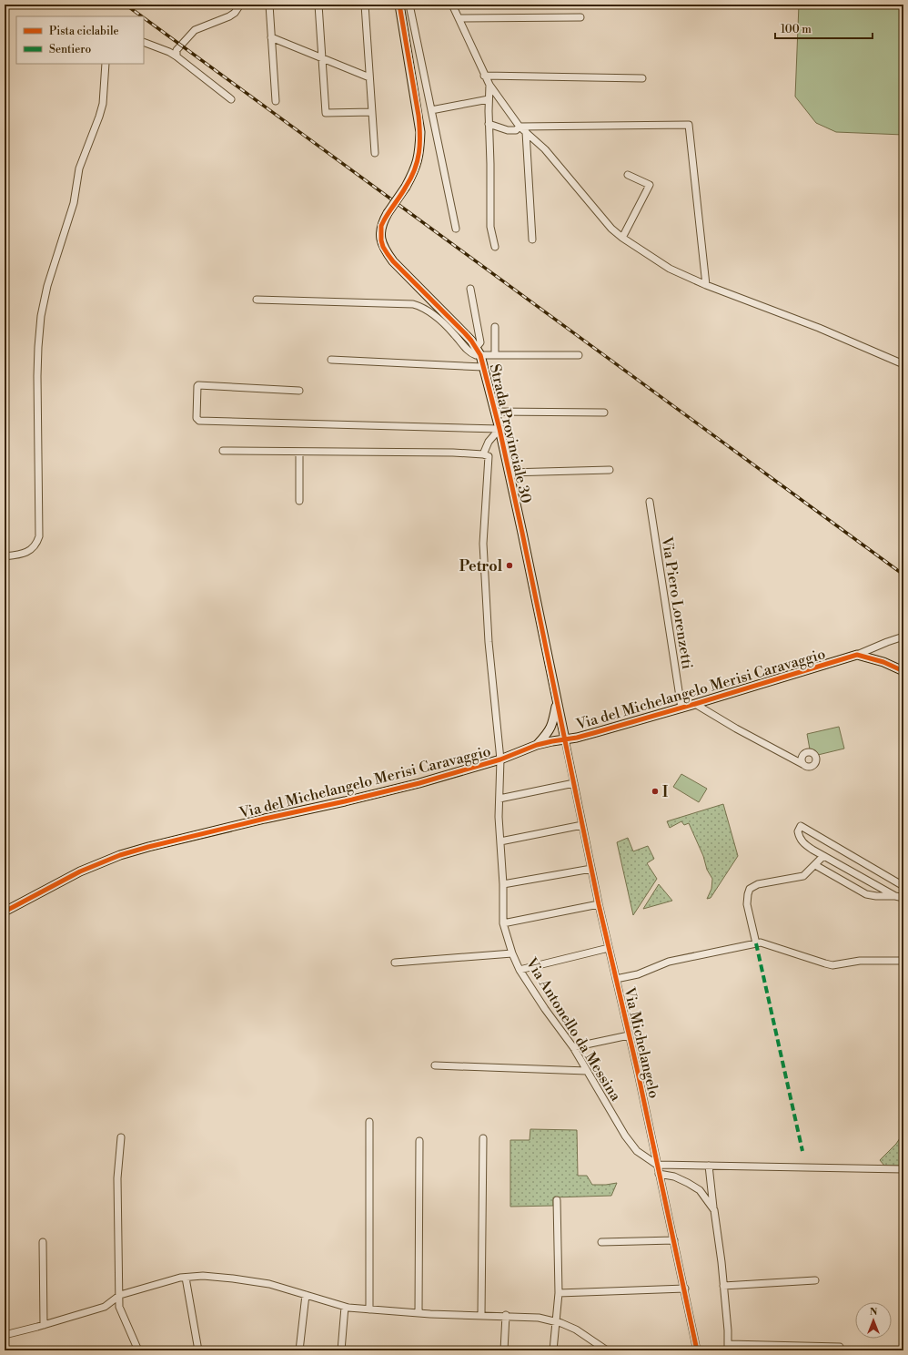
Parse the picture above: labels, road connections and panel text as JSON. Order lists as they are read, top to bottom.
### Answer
{
  "streets": {
    "street": [
      "Strada Provinciale 30",
      "Via Piero Lorenzetti",
      "Via del Michelangelo Merisi Caravaggio",
      "Via Antonello da Messina",
      "Via Michelangelo"
    ]
  },
  "crossings": [
    ["Strada Provinciale 30", "Via del Michelangelo Merisi Caravaggio"],
    ["Strada Provinciale 30", "Via Michelangelo"],
    ["Via Piero Lorenzetti", "Via del Michelangelo Merisi Caravaggio"],
    ["Via del Michelangelo Merisi Caravaggio", "Via Antonello da Messina"],
    ["Via del Michelangelo Merisi Caravaggio", "Via Michelangelo"],
    ["Via Antonello da Messina", "Via Michelangelo"]
  ],
  "places": ["Petrol", "I"],
  "legend": ["Pista ciclabile", "Sentiero"],
  "scale_bar": "100 m",
  "north": "top"
}
